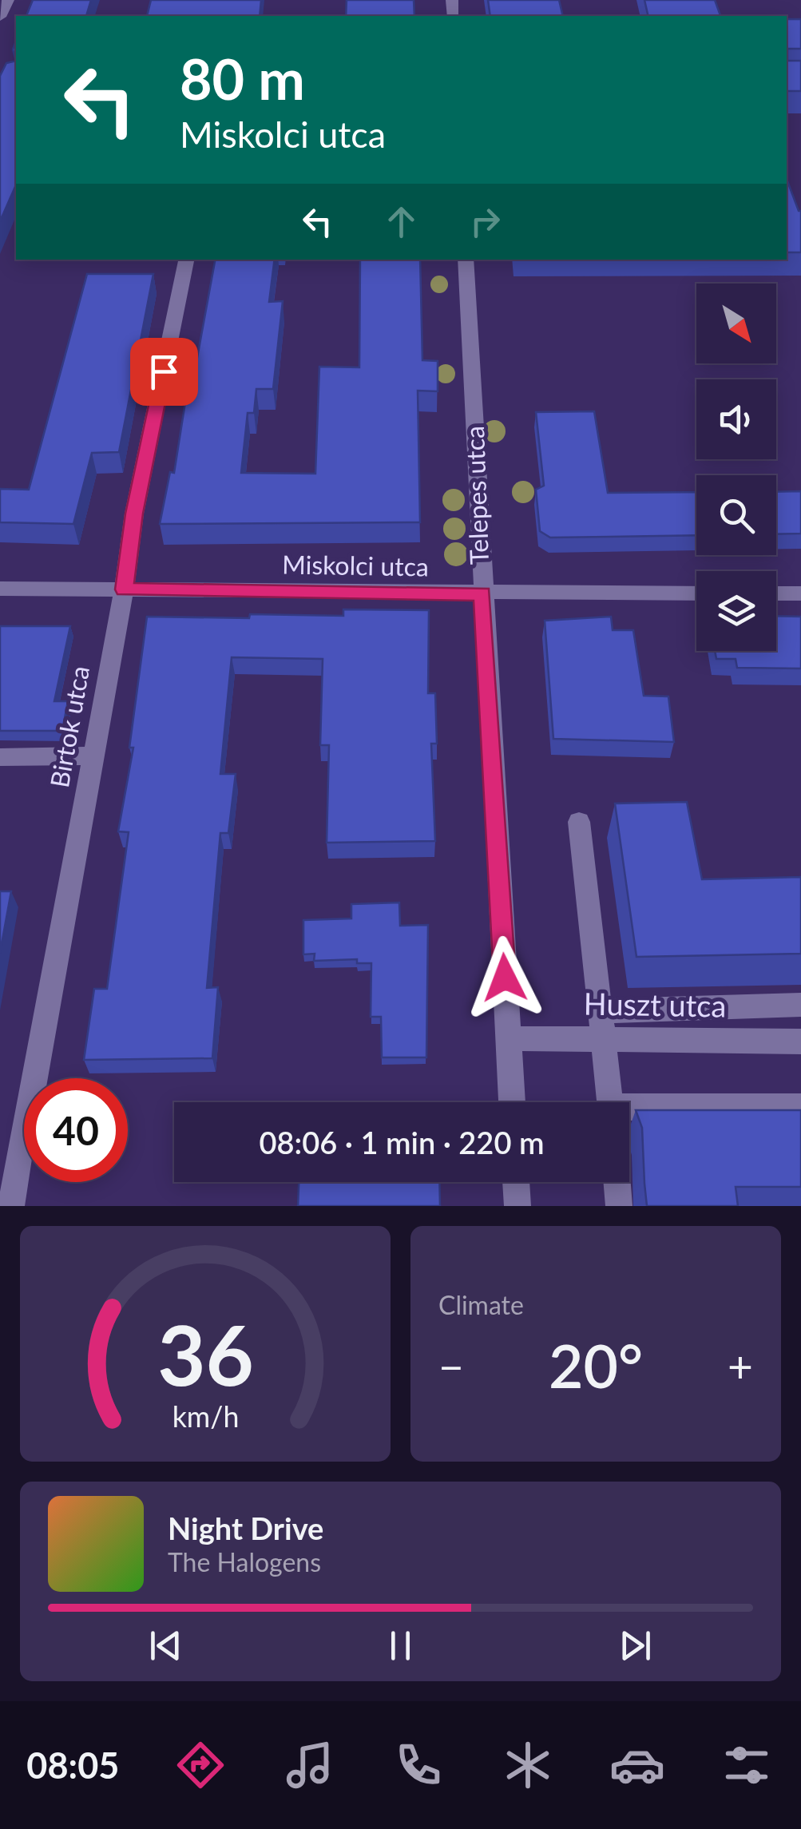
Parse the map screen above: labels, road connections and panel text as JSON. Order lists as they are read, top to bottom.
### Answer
{
  "streets": {
    "street": [
      "Telepes utca",
      "Miskolci utca",
      "Birtok utca",
      "Huszt utca"
    ]
  },
  "crossings": [
    ["Telepes utca", "Miskolci utca"],
    ["Telepes utca", "Huszt utca"],
    ["Miskolci utca", "Birtok utca"]
  ],
  "north": "bottom right",
  "page": {
    "turn": ["80 m", "Miskolci utca"],
    "limit": "40",
    "trip": "08:06 · 1 min · 220 m",
    "tile": "Climate",
    "heat": ["−", "20°", "+"],
    "song": ["Night Drive", "The Halogens"],
    "tabs": "08:05",
    "gauge": ["36", "km/h"]
  }
}
